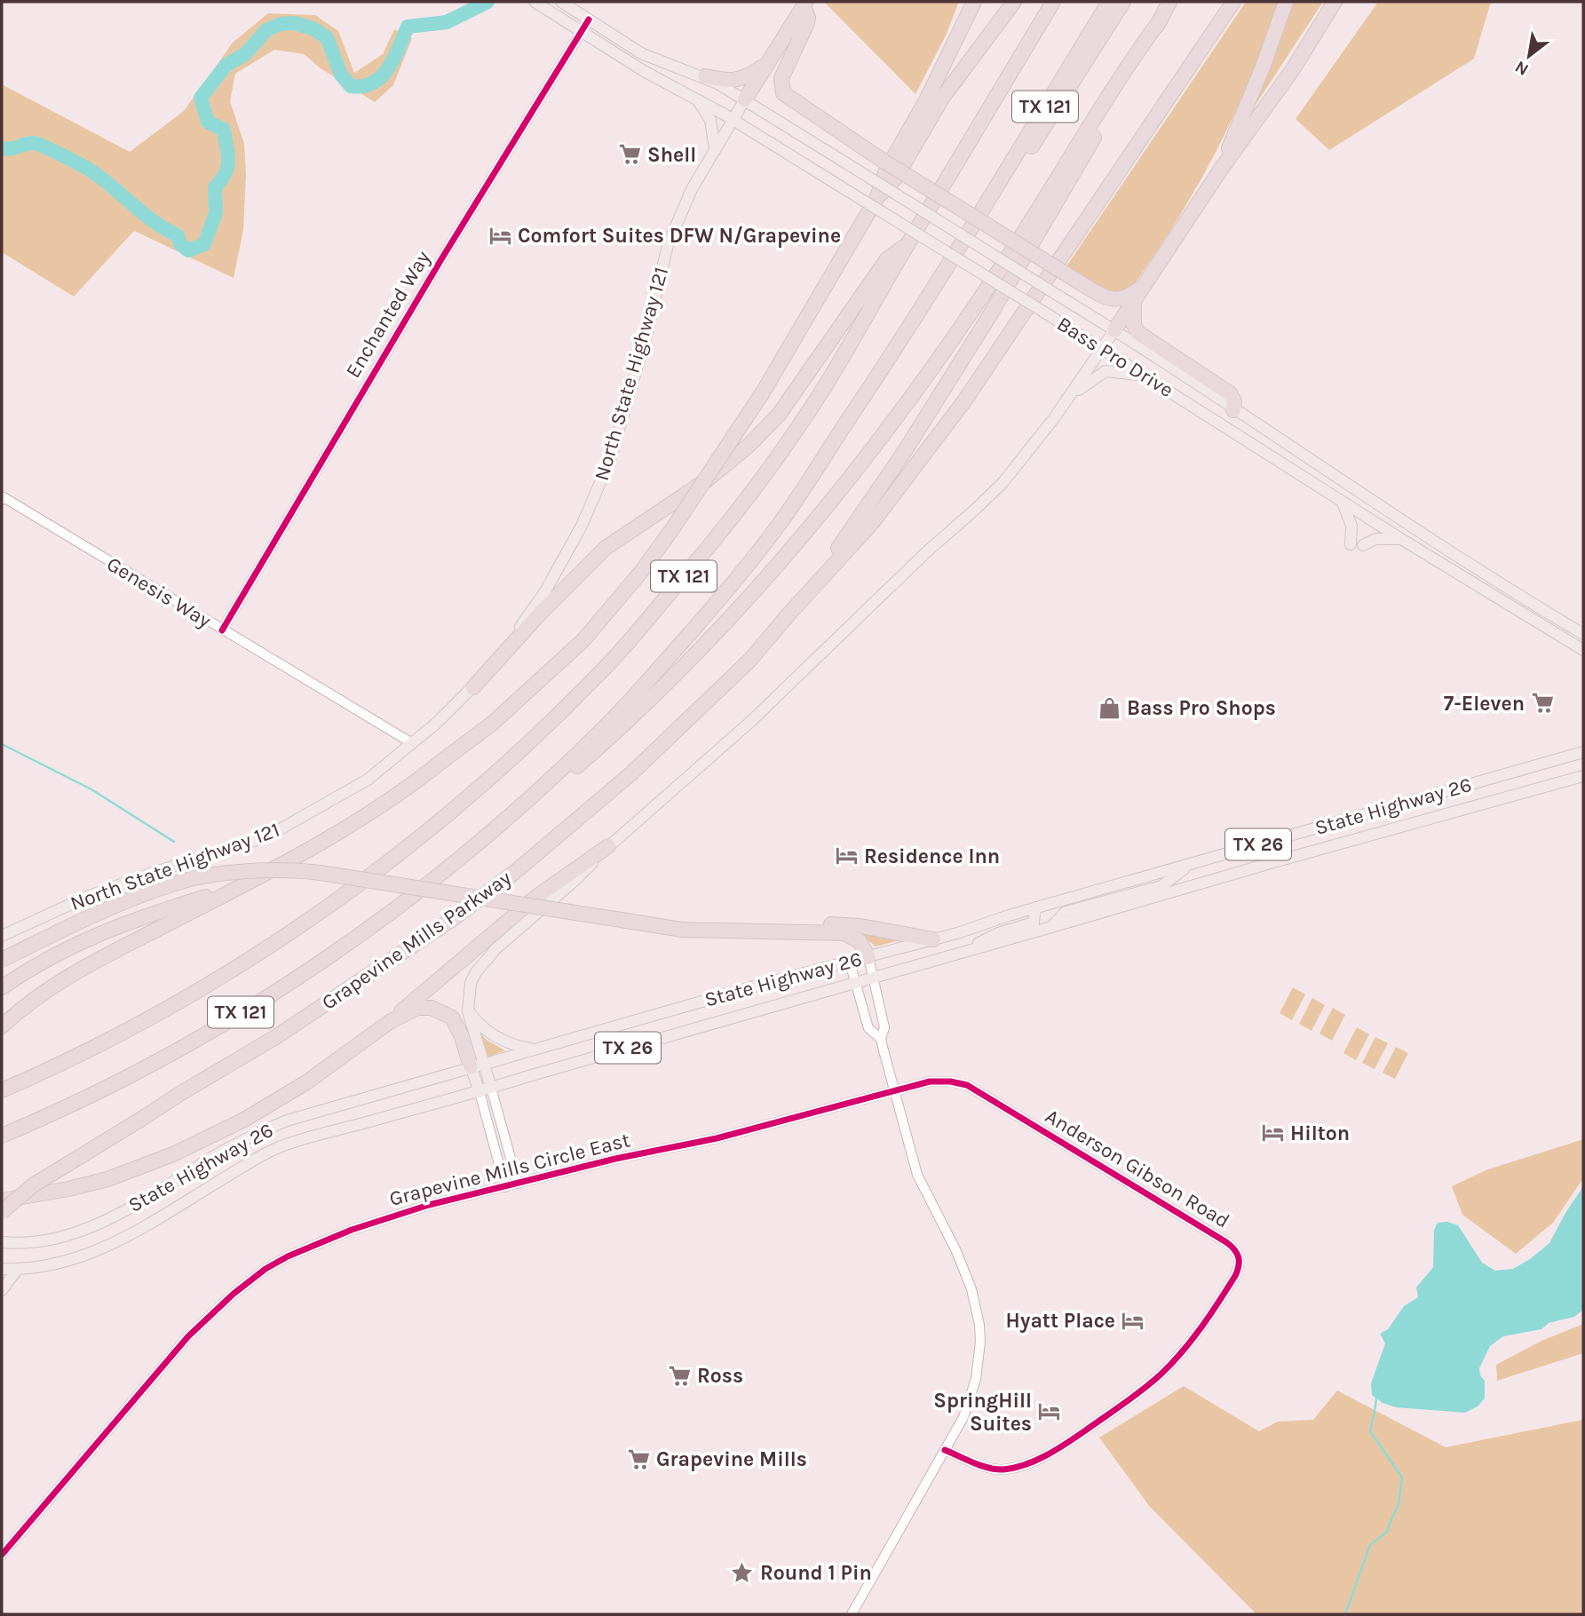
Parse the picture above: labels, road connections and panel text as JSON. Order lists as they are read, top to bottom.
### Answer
{
  "streets": {
    "highway": ["TX 121", "Grapevine Mills Parkway"],
    "main road": [
      "Bass Pro Drive",
      "North State Highway 121",
      "State Highway 26",
      "TX 26"
    ],
    "street": [
      "Enchanted Way",
      "Genesis Way",
      "Anderson Gibson Road",
      "Grapevine Mills Circle East"
    ]
  },
  "crossings": [
    ["Enchanted Way", "Bass Pro Drive"],
    ["Enchanted Way", "Genesis Way"],
    ["Bass Pro Drive", "North State Highway 121"],
    ["North State Highway 121", "Genesis Way"],
    ["Anderson Gibson Road", "Grapevine Mills Circle East"]
  ],
  "places": {
    "supermarket": [
      "Shell",
      "7-Eleven",
      "Ross",
      "Grapevine Mills"
    ],
    "hotel": [
      "Comfort Suites DFW N/Grapevine",
      "Residence Inn",
      "Hilton",
      "Hyatt Place",
      "SpringHill Suites"
    ],
    "shop": ["Bass Pro Shops"],
    "place": ["Round 1 Pin"]
  },
  "north": "bottom left"
}
